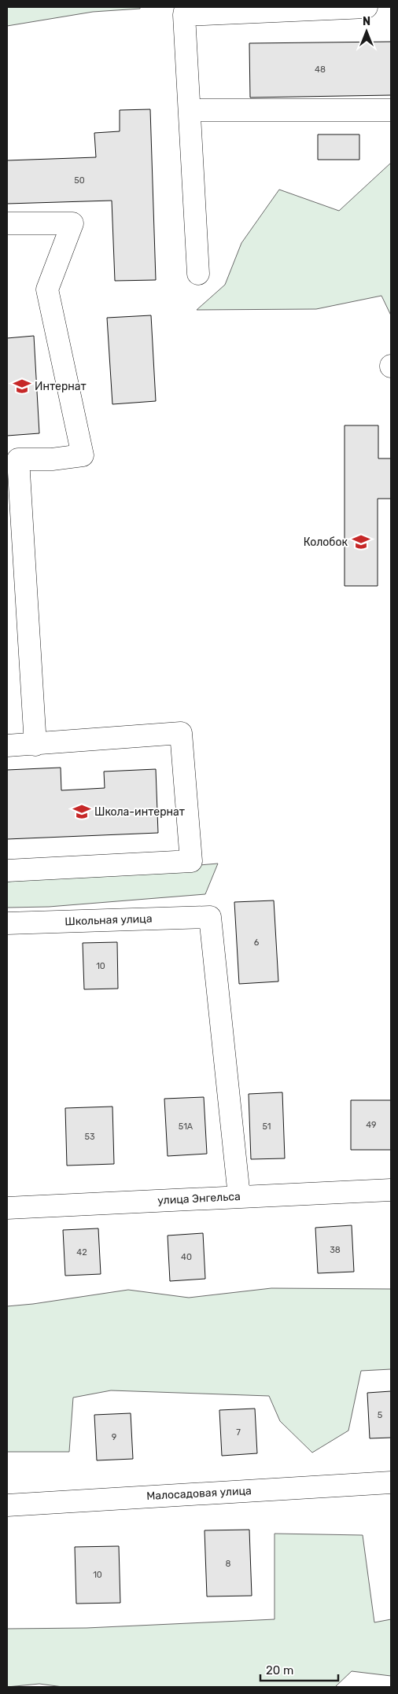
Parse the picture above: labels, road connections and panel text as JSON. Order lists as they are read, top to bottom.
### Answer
{
  "streets": {
    "street": ["Школьная улица", "улица Энгельса", "Малосадовая улица"]
  },
  "crossings": [
    ["Школьная улица", "улица Энгельса"]
  ],
  "places": {
    "school or university": ["Интернат", "Колобок", "Школа-интернат"]
  },
  "house_numbers": [
    "48",
    "50",
    "6",
    "10",
    "49",
    "51А",
    "51",
    "53",
    "38",
    "42",
    "40",
    "5",
    "7",
    "9",
    "8",
    "10"
  ],
  "scale_bar": "20 m",
  "north": "top"
}
